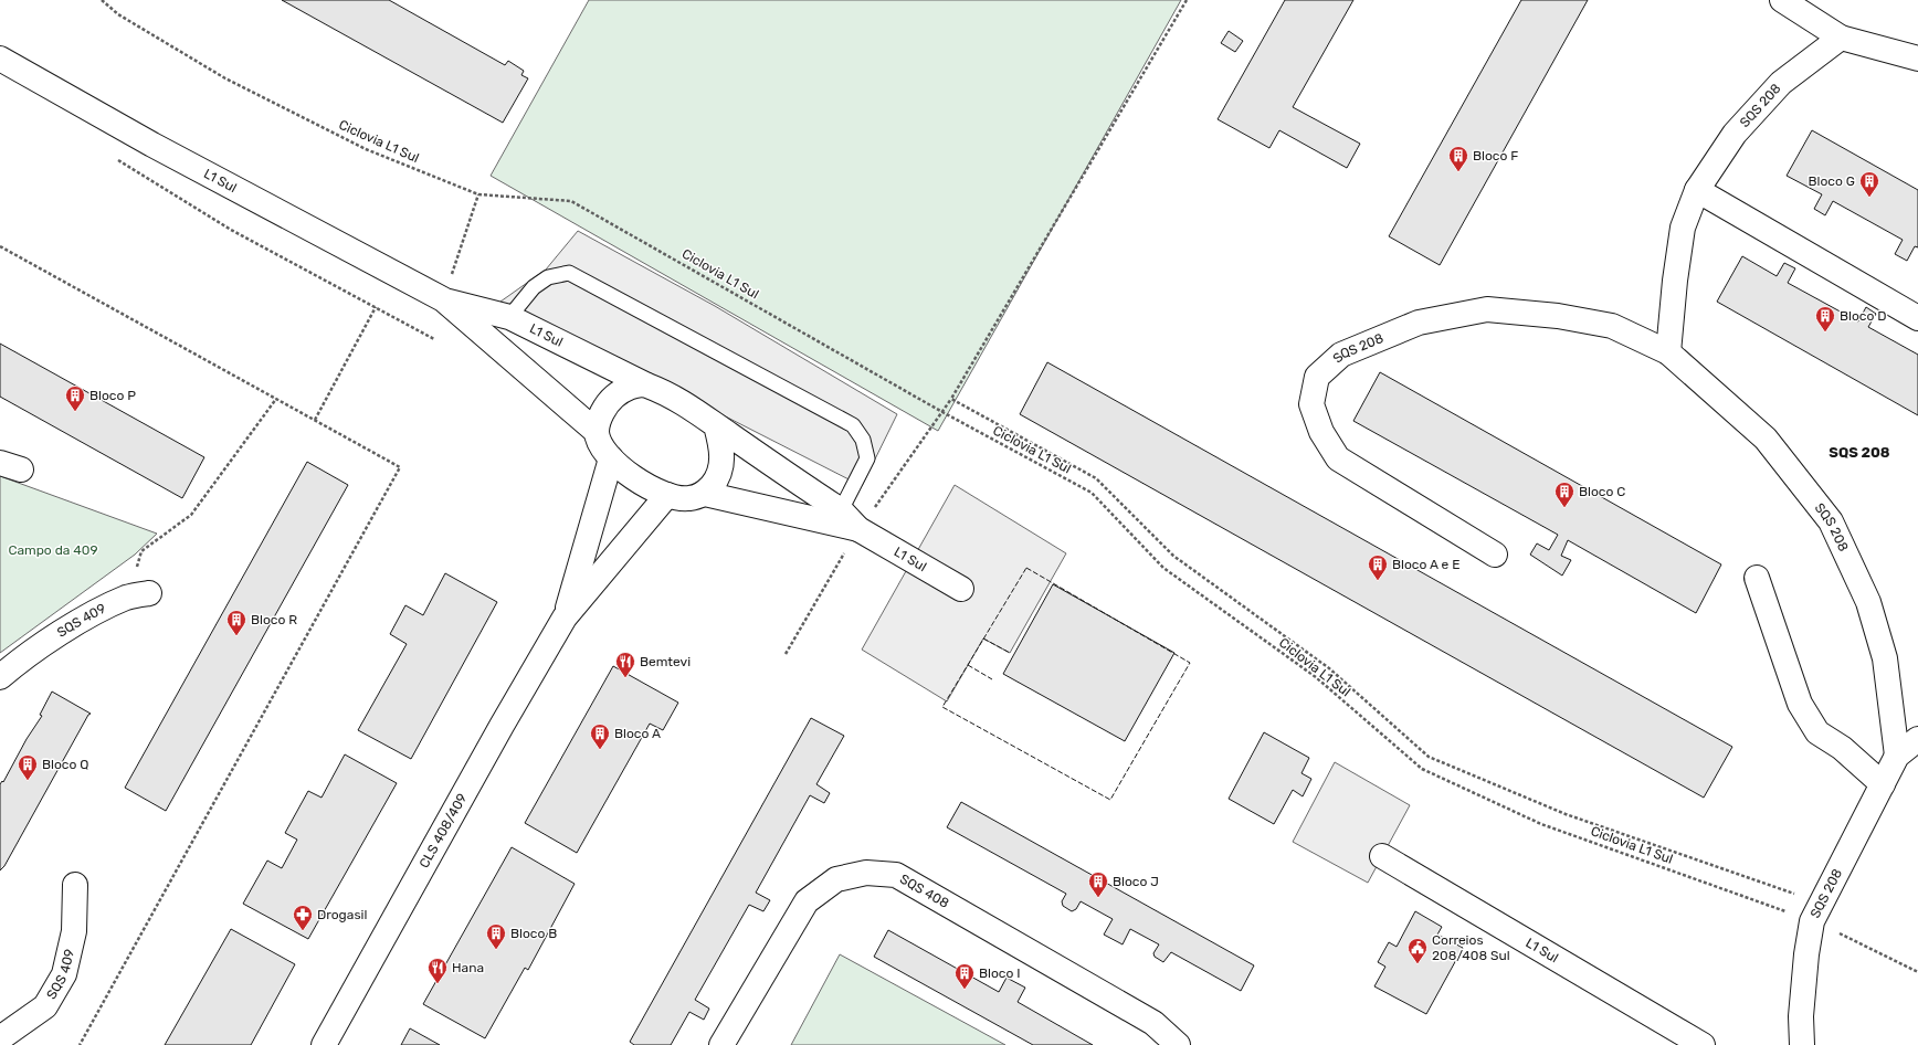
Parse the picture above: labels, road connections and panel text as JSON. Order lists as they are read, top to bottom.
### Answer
{
  "streets": {
    "street": [
      "SQS 208",
      "L1 Sul",
      "SQS 409",
      "CLS 408/409",
      "SQS 408"
    ],
    "path": ["Ciclovia L1 Sul"]
  },
  "crossings": [
    ["SQS 208", "Ciclovia L1 Sul"],
    ["L1 Sul", "CLS 408/409"]
  ],
  "districts": ["SQS 208"],
  "parks": ["Campo da 409"],
  "places": {
    "building": [
      "Bloco F",
      "Bloco G",
      "Bloco D",
      "Bloco P",
      "Bloco C",
      "Bloco A e E",
      "Bloco R",
      "Bloco A",
      "Bloco Q",
      "Bloco J",
      "Bloco B",
      "Bloco I"
    ],
    "restaurant": ["Bemtevi", "Hana"],
    "pharmacy": ["Drogasil"],
    "public building": ["Correios 208/408 Sul"]
  }
}
